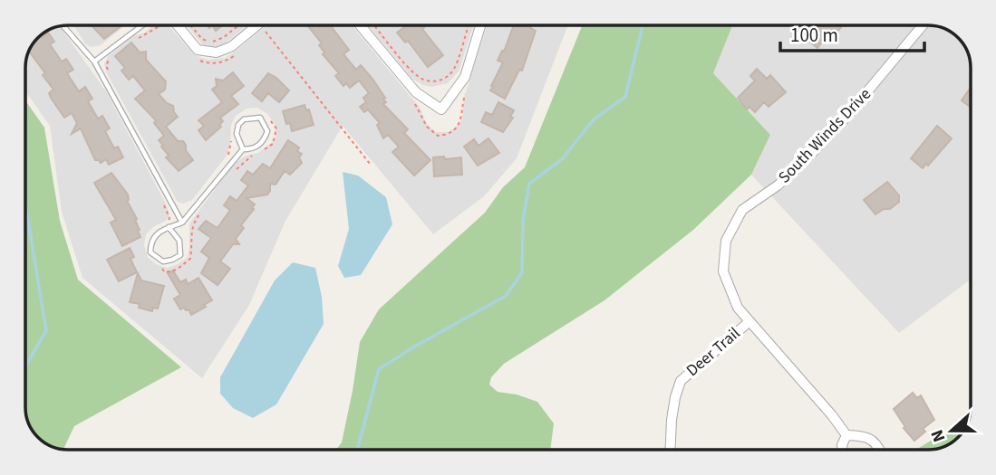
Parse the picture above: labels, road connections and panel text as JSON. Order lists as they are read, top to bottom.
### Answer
{
  "streets": {
    "street": ["South Winds Drive", "Deer Trail"]
  },
  "crossings": [
    ["South Winds Drive", "Deer Trail"]
  ],
  "scale_bar": "100 m",
  "north": "left"
}
